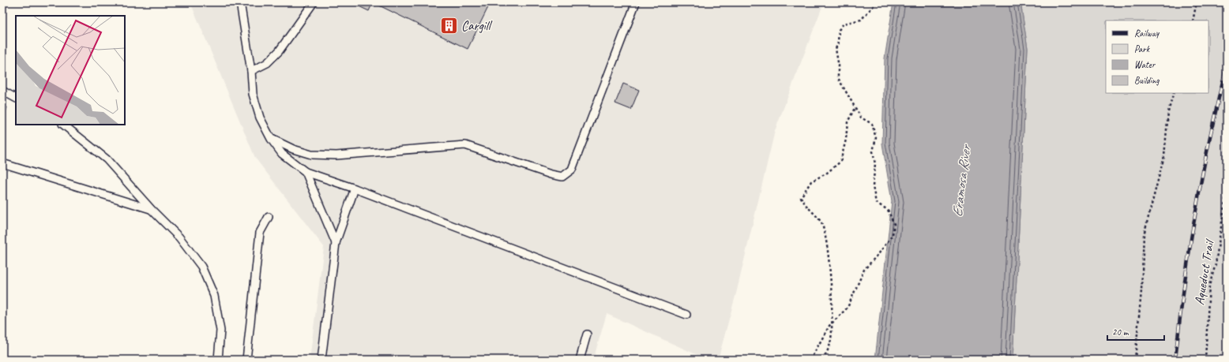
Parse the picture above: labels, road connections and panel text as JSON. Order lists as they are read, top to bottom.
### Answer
{
  "streets": {
    "path": ["Aqueduct Trail"]
  },
  "water": ["Eramosa River"],
  "places": {
    "building": ["Cargill"]
  },
  "legend": [
    "Railway",
    "Park",
    "Water",
    "Building"
  ],
  "scale_bar": "20 m"
}
